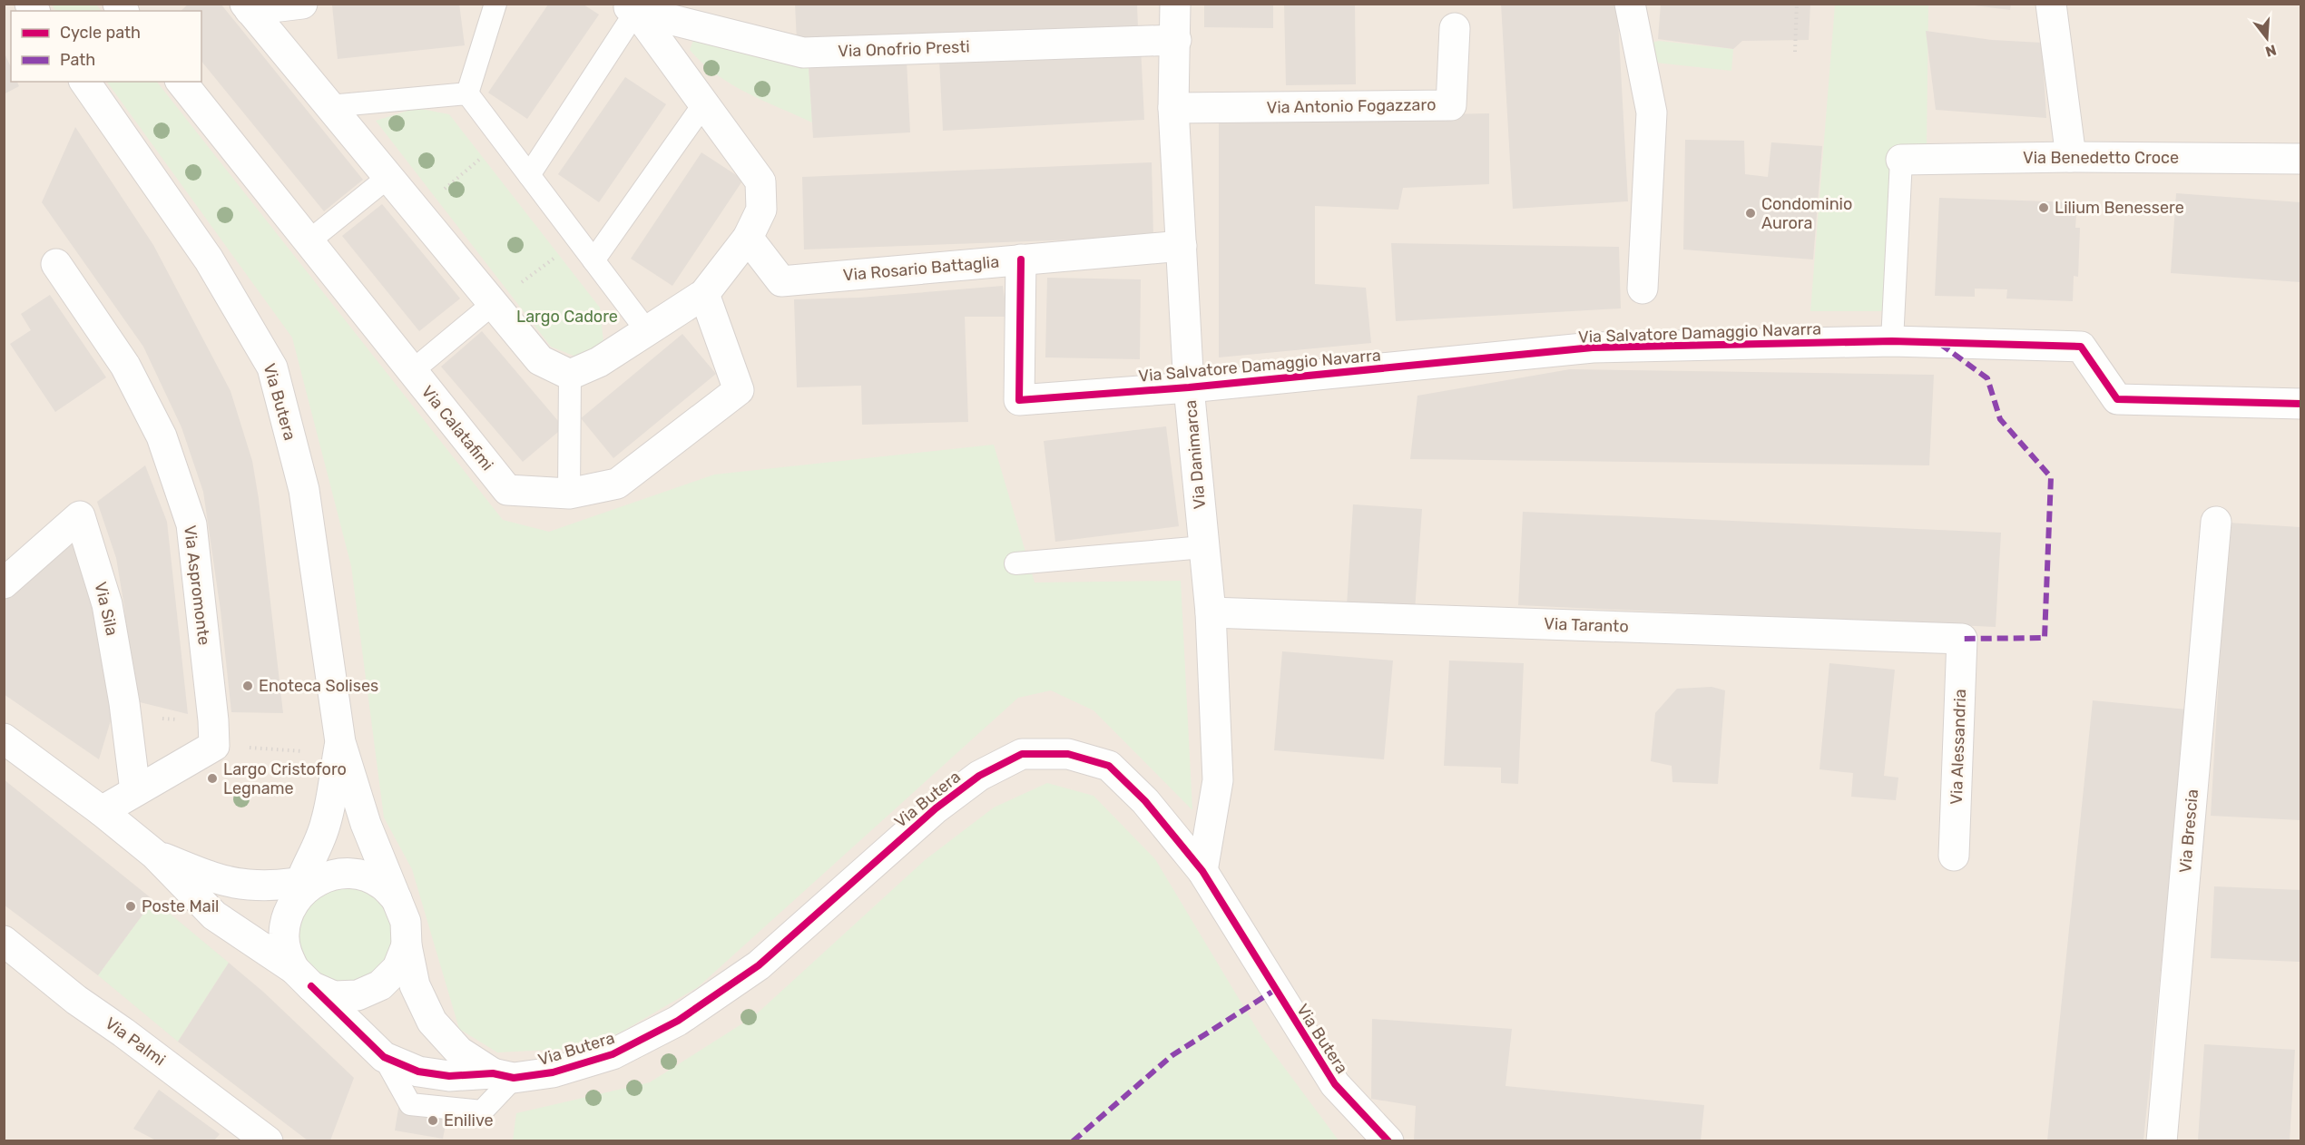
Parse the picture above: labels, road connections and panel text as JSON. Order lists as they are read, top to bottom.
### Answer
{
  "streets": {
    "street": [
      "Via Onofrio Presti",
      "Via Antonio Fogazzaro",
      "Via Benedetto Croce",
      "Via Rosario Battaglia",
      "Via Salvatore Damaggio Navarra",
      "Via Butera",
      "Via Calatafimi",
      "Via Danimarca",
      "Via Aspromonte",
      "Via Sila",
      "Via Taranto",
      "Via Alessandria",
      "Via Brescia",
      "Via Palmi"
    ]
  },
  "crossings": [
    ["Via Onofrio Presti", "Via Danimarca"],
    ["Via Antonio Fogazzaro", "Via Danimarca"],
    ["Via Rosario Battaglia", "Via Salvatore Damaggio Navarra"],
    ["Via Rosario Battaglia", "Via Danimarca"],
    ["Via Salvatore Damaggio Navarra", "Via Danimarca"],
    ["Via Butera", "Via Danimarca"],
    ["Via Danimarca", "Via Taranto"],
    ["Via Taranto", "Via Alessandria"]
  ],
  "parks": ["Largo Cadore"],
  "places": [
    "Lilium Benessere",
    "Condominio Aurora",
    "Enoteca Solises",
    "Largo Cristoforo Legname",
    "Poste Mail",
    "Enilive"
  ],
  "legend": ["Cycle path", "Path"],
  "north": "bottom"
}
